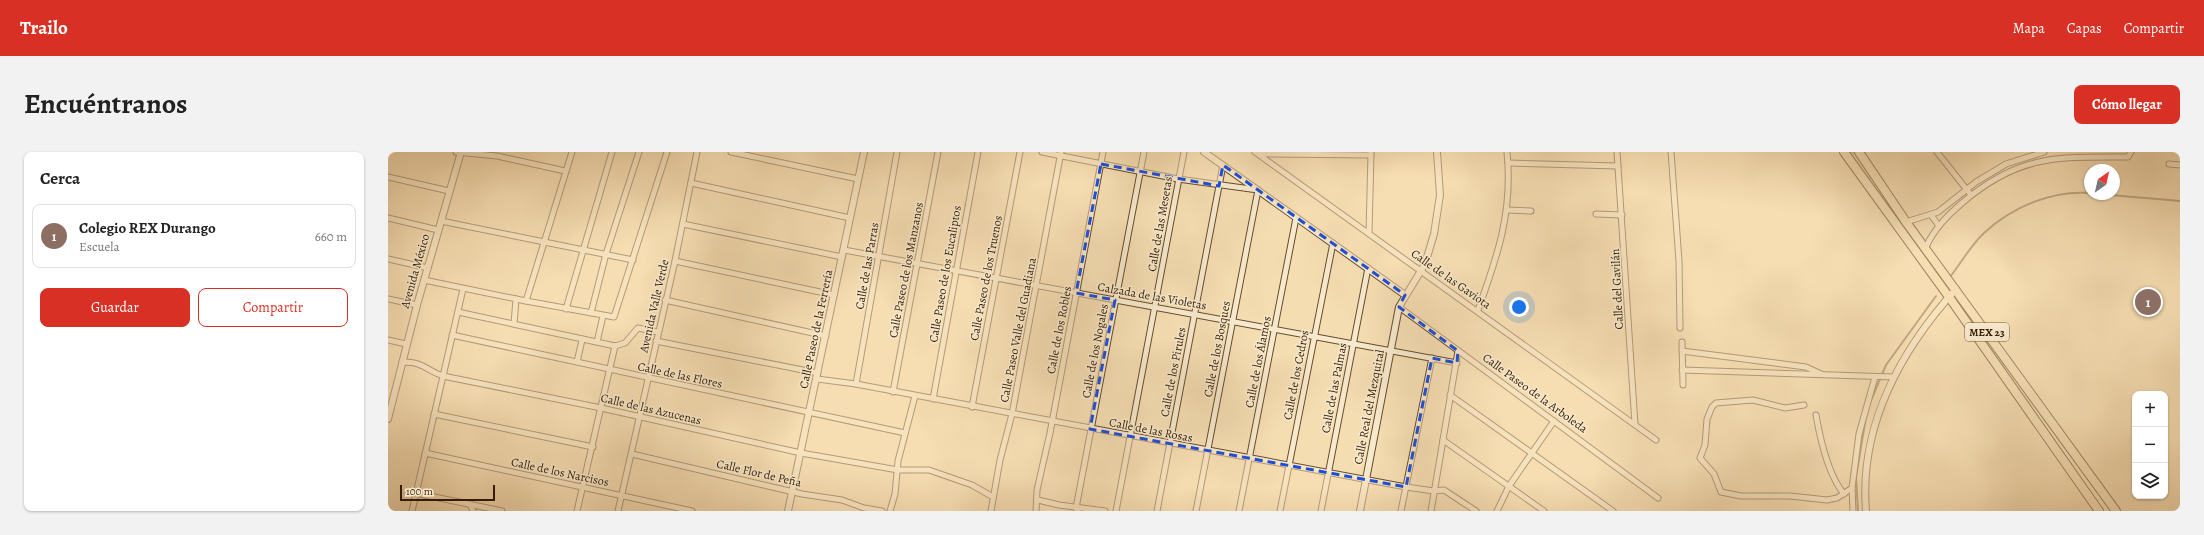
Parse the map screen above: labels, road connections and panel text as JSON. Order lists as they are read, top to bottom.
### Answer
{
  "streets": {
    "main road": ["MEX 23"],
    "street": [
      "Calle de las Mesetas",
      "Calle de las Parras",
      "Calle Paseo de los Manzanos",
      "Avenida México",
      "Calle Paseo de los Eucaliptos",
      "Calle Paseo de los Truenos",
      "Calle de las Gaviota",
      "Calle del Gavilán",
      "Calzada de las Violetas",
      "Avenida Valle Verde",
      "Calle Paseo de la Ferrería",
      "Calle Paseo Valle del Guadiana",
      "Calle de los Robles",
      "Calle de los Bosques",
      "Calle de los Nogales",
      "Calle de los Álamos",
      "Calle de los Pirules",
      "Calle de las Flores",
      "Calle de los Cedros",
      "Calle de las Palmas",
      "Calle Paseo de la Arboleda",
      "Calle Real del Mezquital",
      "Calle de las Azucenas",
      "Calle de las Rosas",
      "Calle de los Narcisos",
      "Calle Flor de Peña"
    ]
  },
  "crossings": [
    ["Calle de las Mesetas", "Calzada de las Violetas"],
    ["Calle de las Mesetas", "Calle de las Rosas"],
    ["Calle de las Parras", "Calzada de las Violetas"],
    ["Calle de las Parras", "Calle de las Rosas"],
    ["Calle Paseo de los Manzanos", "Calzada de las Violetas"],
    ["Calle Paseo de los Manzanos", "Calle de las Rosas"],
    ["Avenida México", "Calle de las Azucenas"],
    ["Calle Paseo de los Eucaliptos", "Calzada de las Violetas"],
    ["Calle Paseo de los Eucaliptos", "Calle de las Rosas"],
    ["Calle Paseo de los Truenos", "Calzada de las Violetas"],
    ["Calle Paseo de los Truenos", "Calle de las Rosas"],
    ["Calle de las Gaviota", "Calle del Gavilán"],
    ["Calle de las Gaviota", "Calle Real del Mezquital"],
    ["Calzada de las Violetas", "Calle Paseo de la Ferrería"],
    ["Calzada de las Violetas", "Calle Paseo Valle del Guadiana"],
    ["Calzada de las Violetas", "Calle de los Robles"],
    ["Calzada de las Violetas", "Calle de los Bosques"],
    ["Calzada de las Violetas", "Calle de los Nogales"],
    ["Calzada de las Violetas", "Calle de los Álamos"],
    ["Calzada de las Violetas", "Calle de los Pirules"],
    ["Calzada de las Violetas", "Calle de los Cedros"],
    ["Calzada de las Violetas", "Calle de las Palmas"],
    ["Calzada de las Violetas", "Calle Real del Mezquital"],
    ["Avenida Valle Verde", "Calle de las Flores"],
    ["Avenida Valle Verde", "Calle de las Azucenas"],
    ["Avenida Valle Verde", "Calle de las Rosas"],
    ["Avenida Valle Verde", "Calle de los Narcisos"],
    ["Avenida Valle Verde", "Calle Flor de Peña"],
    ["Calle Paseo de la Ferrería", "Calle de las Flores"],
    ["Calle Paseo de la Ferrería", "Calle de las Azucenas"],
    ["Calle Paseo de la Ferrería", "Calle de las Rosas"],
    ["Calle Paseo de la Ferrería", "Calle Flor de Peña"],
    ["Calle Paseo Valle del Guadiana", "Calle de las Azucenas"],
    ["Calle Paseo Valle del Guadiana", "Calle de las Rosas"],
    ["Calle de los Robles", "Calle de las Rosas"],
    ["Calle de los Bosques", "Calle de las Rosas"],
    ["Calle de los Nogales", "Calle de las Rosas"],
    ["Calle de los Álamos", "Calle de las Rosas"],
    ["Calle de los Pirules", "Calle de las Rosas"],
    ["Calle de los Cedros", "Calle de las Rosas"],
    ["Calle de las Palmas", "Calle de las Rosas"],
    ["Calle Paseo de la Arboleda", "Calle Real del Mezquital"],
    ["Calle Real del Mezquital", "Calle de las Rosas"]
  ],
  "scale_bar": "100 m",
  "north": "top right",
  "page": {
    "header": "Trailo",
    "nav": ["Mapa", "Capas", "Compartir"],
    "title": "Encuéntranos",
    "buttons": [
      "Cómo llegar",
      ["Guardar", "Compartir"]
    ],
    "heading": "Cerca",
    "list": [
      {
        "mark": "1",
        "name": "Colegio REX Durango",
        "note": "Escuela",
        "value": "660 m"
      }
    ],
    "pins": "1",
    "map_buttons": ["+", "−"],
    "scale": "100 m"
  }
}
